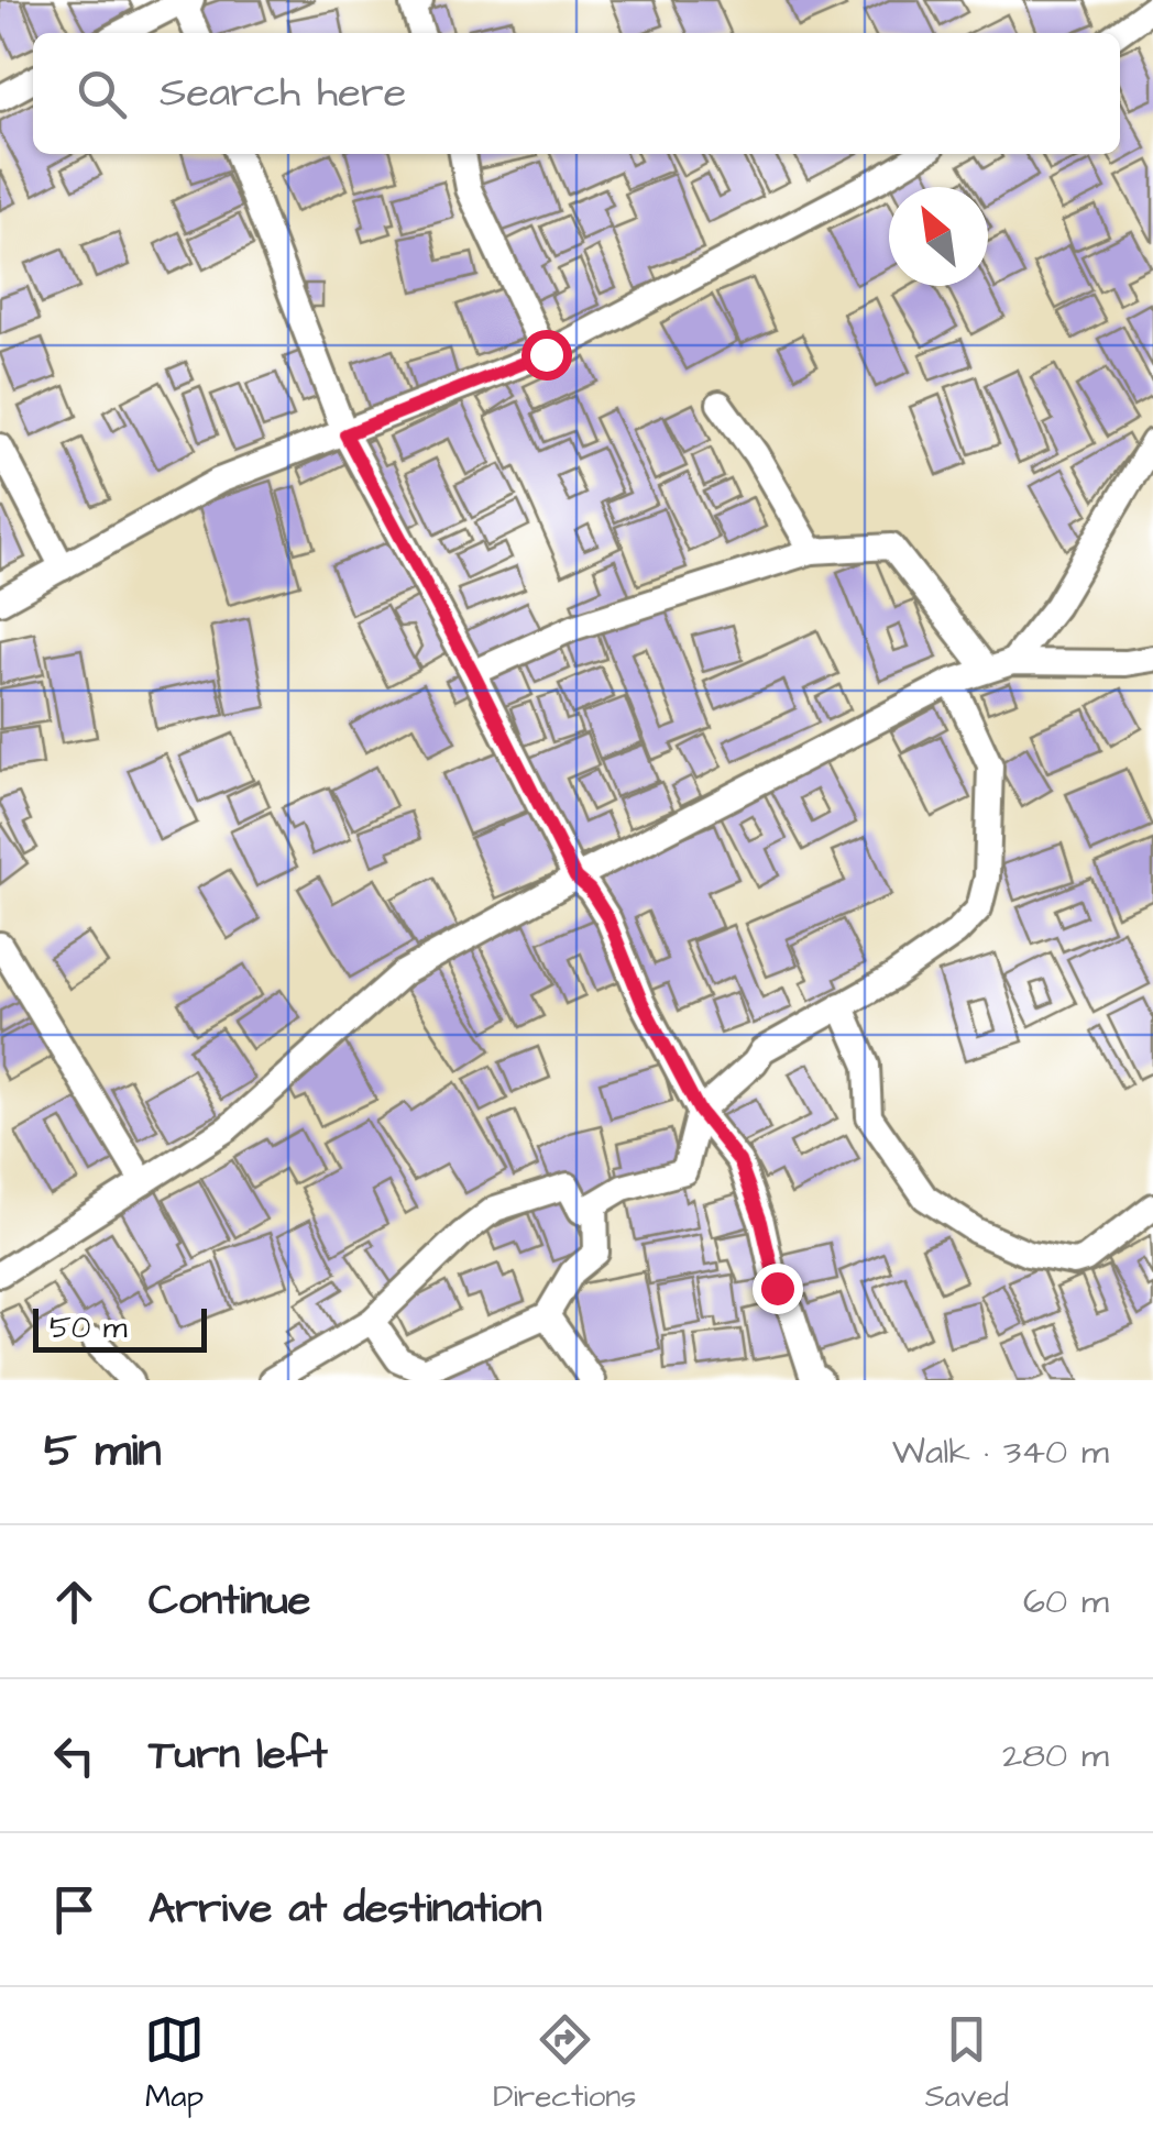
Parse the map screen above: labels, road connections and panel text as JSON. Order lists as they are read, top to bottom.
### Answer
{
  "scale_bar": "50 m",
  "north": "top left",
  "page": {
    "search": "Search here",
    "scale": "50 m",
    "heading": ["5 min", "Walk · 340 m"],
    "list": [
      ["Continue", "60 m"],
      ["Turn left", "280 m"],
      "Arrive at destination"
    ],
    "nav": ["Map", "Directions", "Saved"]
  }
}
